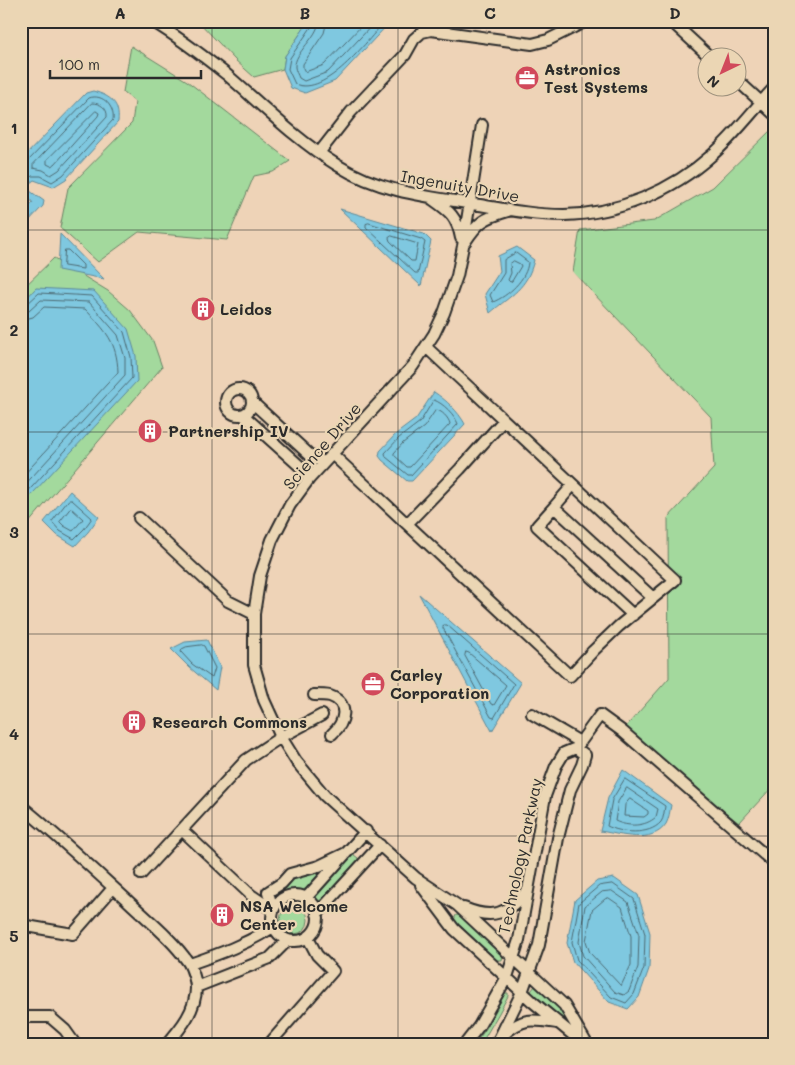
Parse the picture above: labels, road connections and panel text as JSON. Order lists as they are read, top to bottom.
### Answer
{
  "streets": {
    "street": ["Ingenuity Drive", "Science Drive", "Technology Parkway"]
  },
  "crossings": [
    ["Ingenuity Drive", "Science Drive"],
    ["Science Drive", "Technology Parkway"]
  ],
  "places": {
    "office": ["Astronics Test Systems", "Carley Corporation"],
    "building": [
      "Leidos",
      "Partnership IV",
      "Research Commons",
      "NSA Welcome Center"
    ]
  },
  "scale_bar": "100 m",
  "north": "bottom left",
  "grid": {
    "columns": [
      "A",
      "B",
      "C",
      "D"
    ],
    "rows": [
      "1",
      "2",
      "3",
      "4",
      "5"
    ]
  }
}
